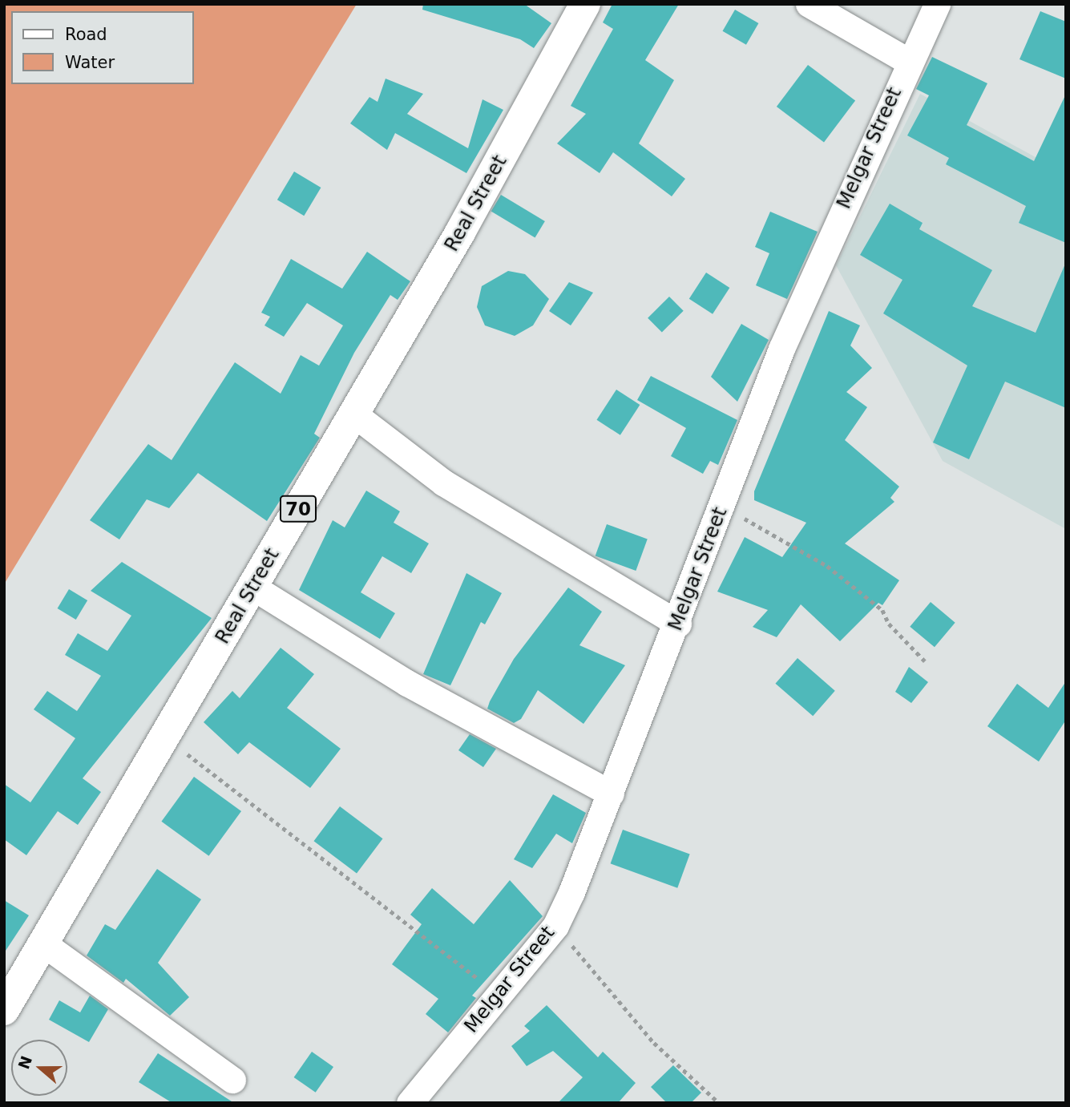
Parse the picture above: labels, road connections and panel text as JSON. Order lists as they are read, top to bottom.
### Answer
{
  "streets": {
    "highway": ["Real Street", "70"],
    "street": ["Melgar Street"]
  },
  "legend": ["Road", "Water"],
  "north": "left"
}
